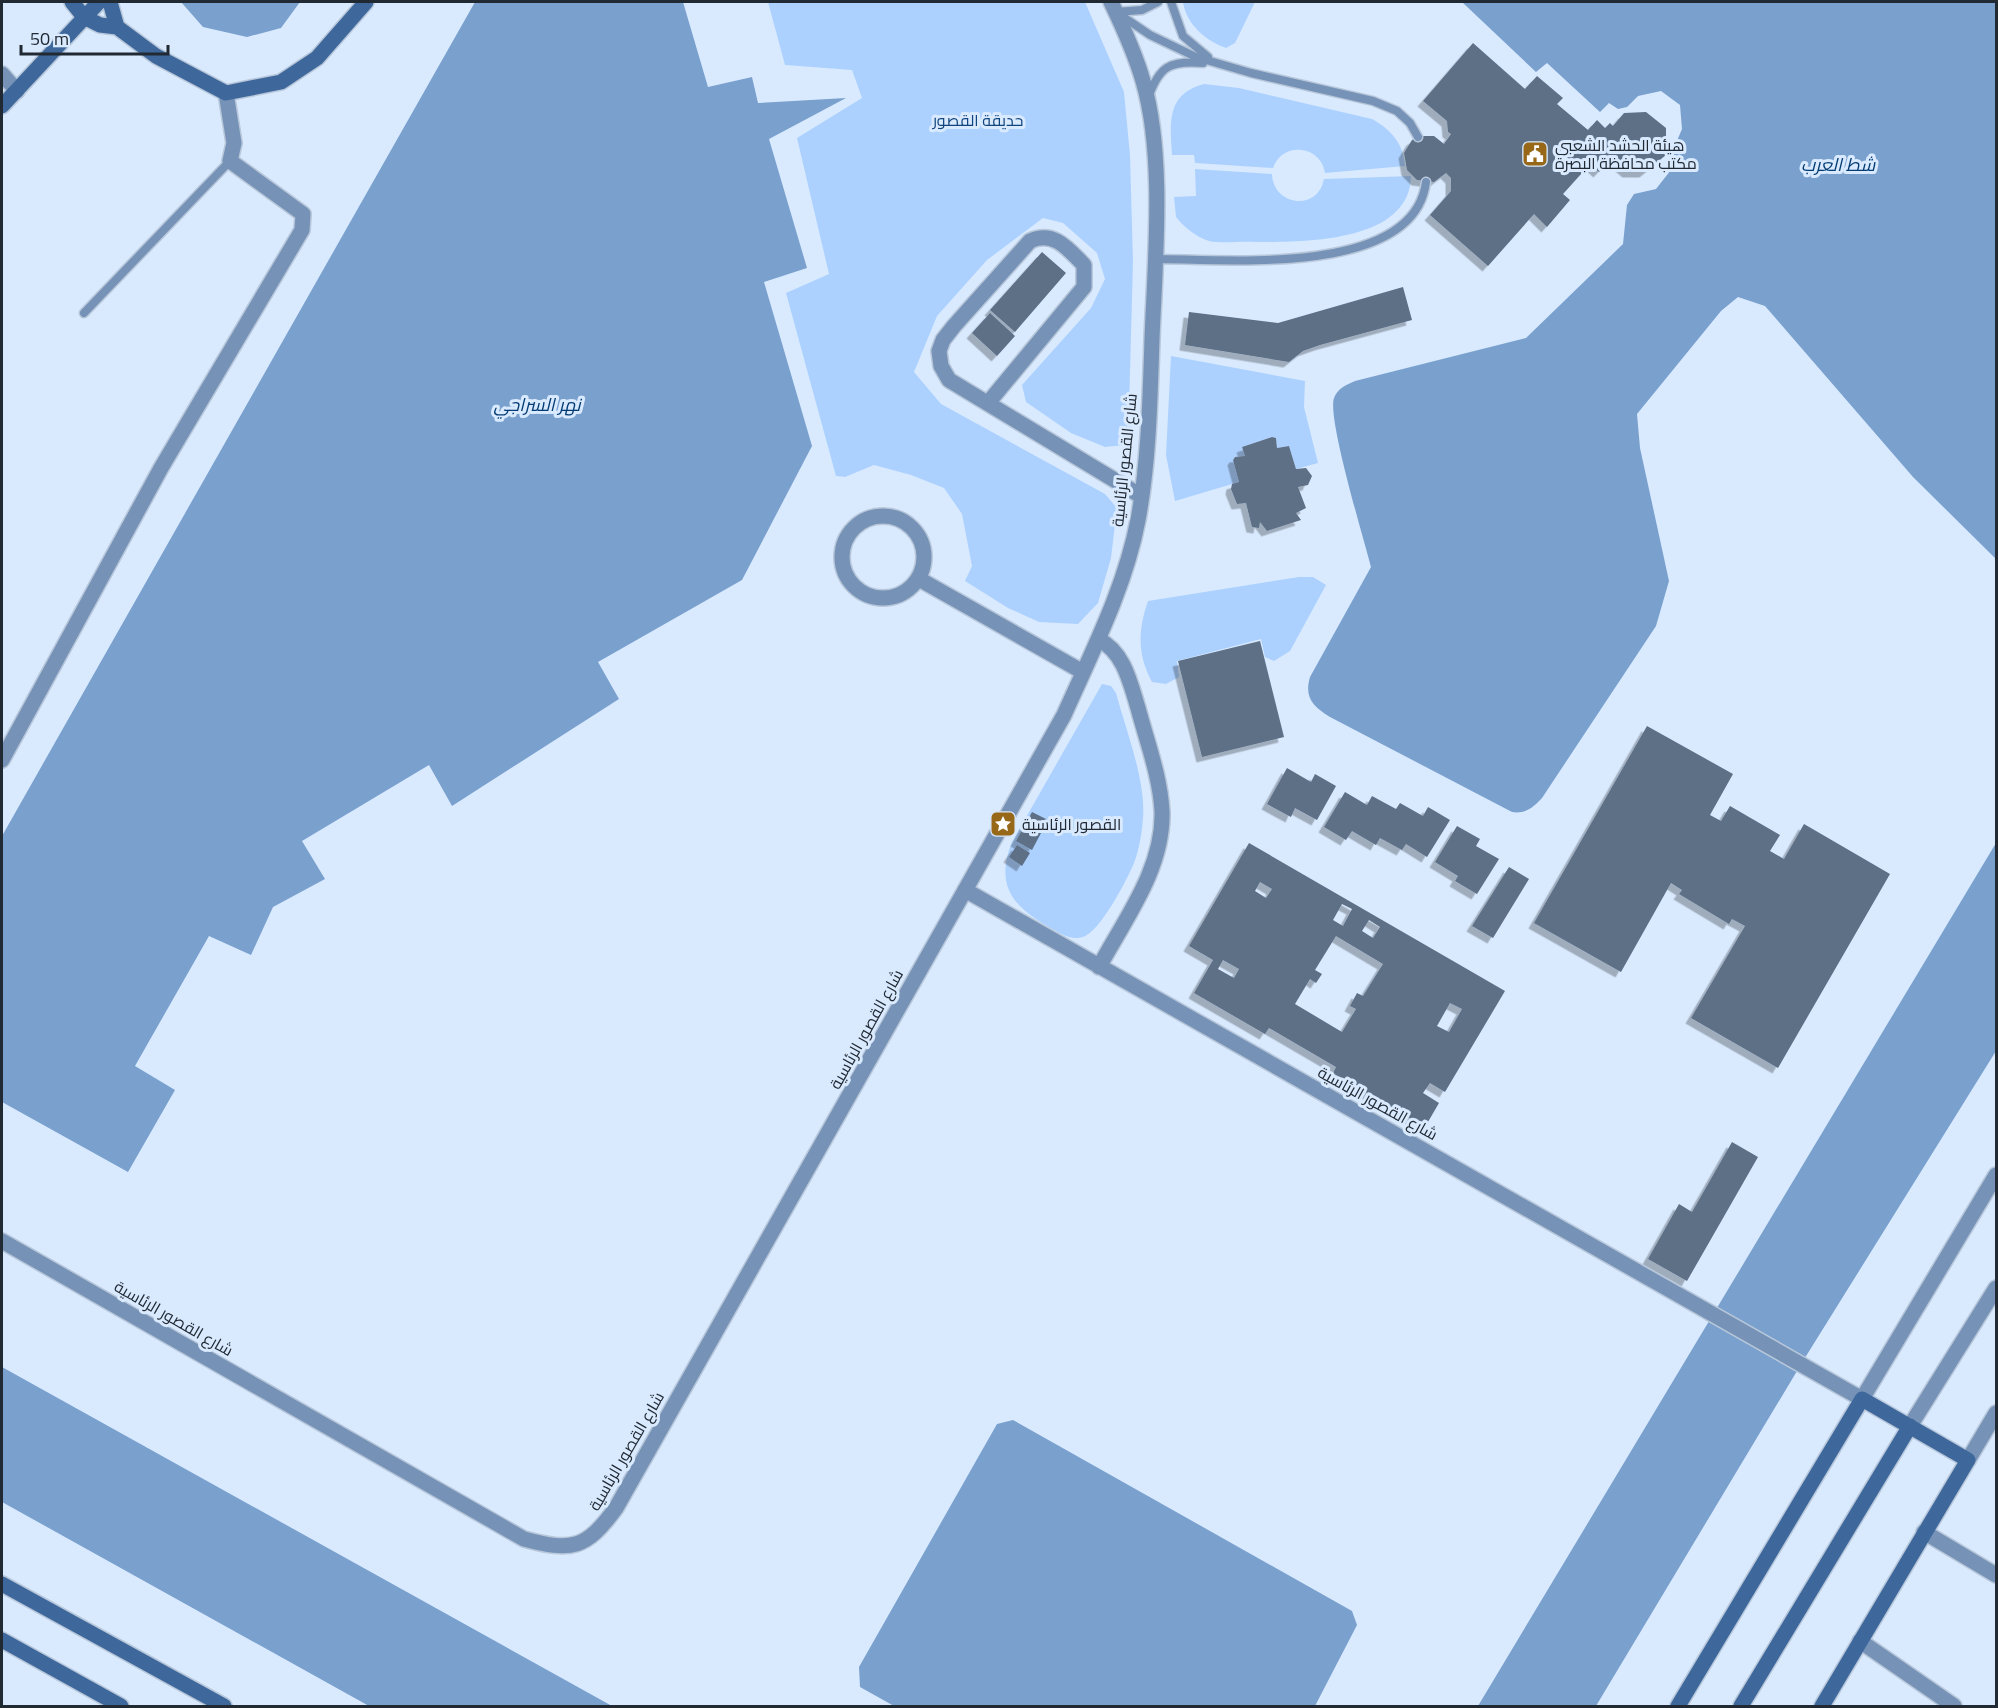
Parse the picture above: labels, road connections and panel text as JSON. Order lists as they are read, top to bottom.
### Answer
{
  "streets": {
    "street": ["شارع القصور الرئاسية"]
  },
  "water": ["شط العرب", "نهر السراجي"],
  "parks": ["حديقة القصور"],
  "places": {
    "public building": ["هيئة الحشد الشعبي مكتب محافظة البصرة"],
    "place": ["القصور الرئاسية"]
  },
  "scale_bar": "50 m"
}
